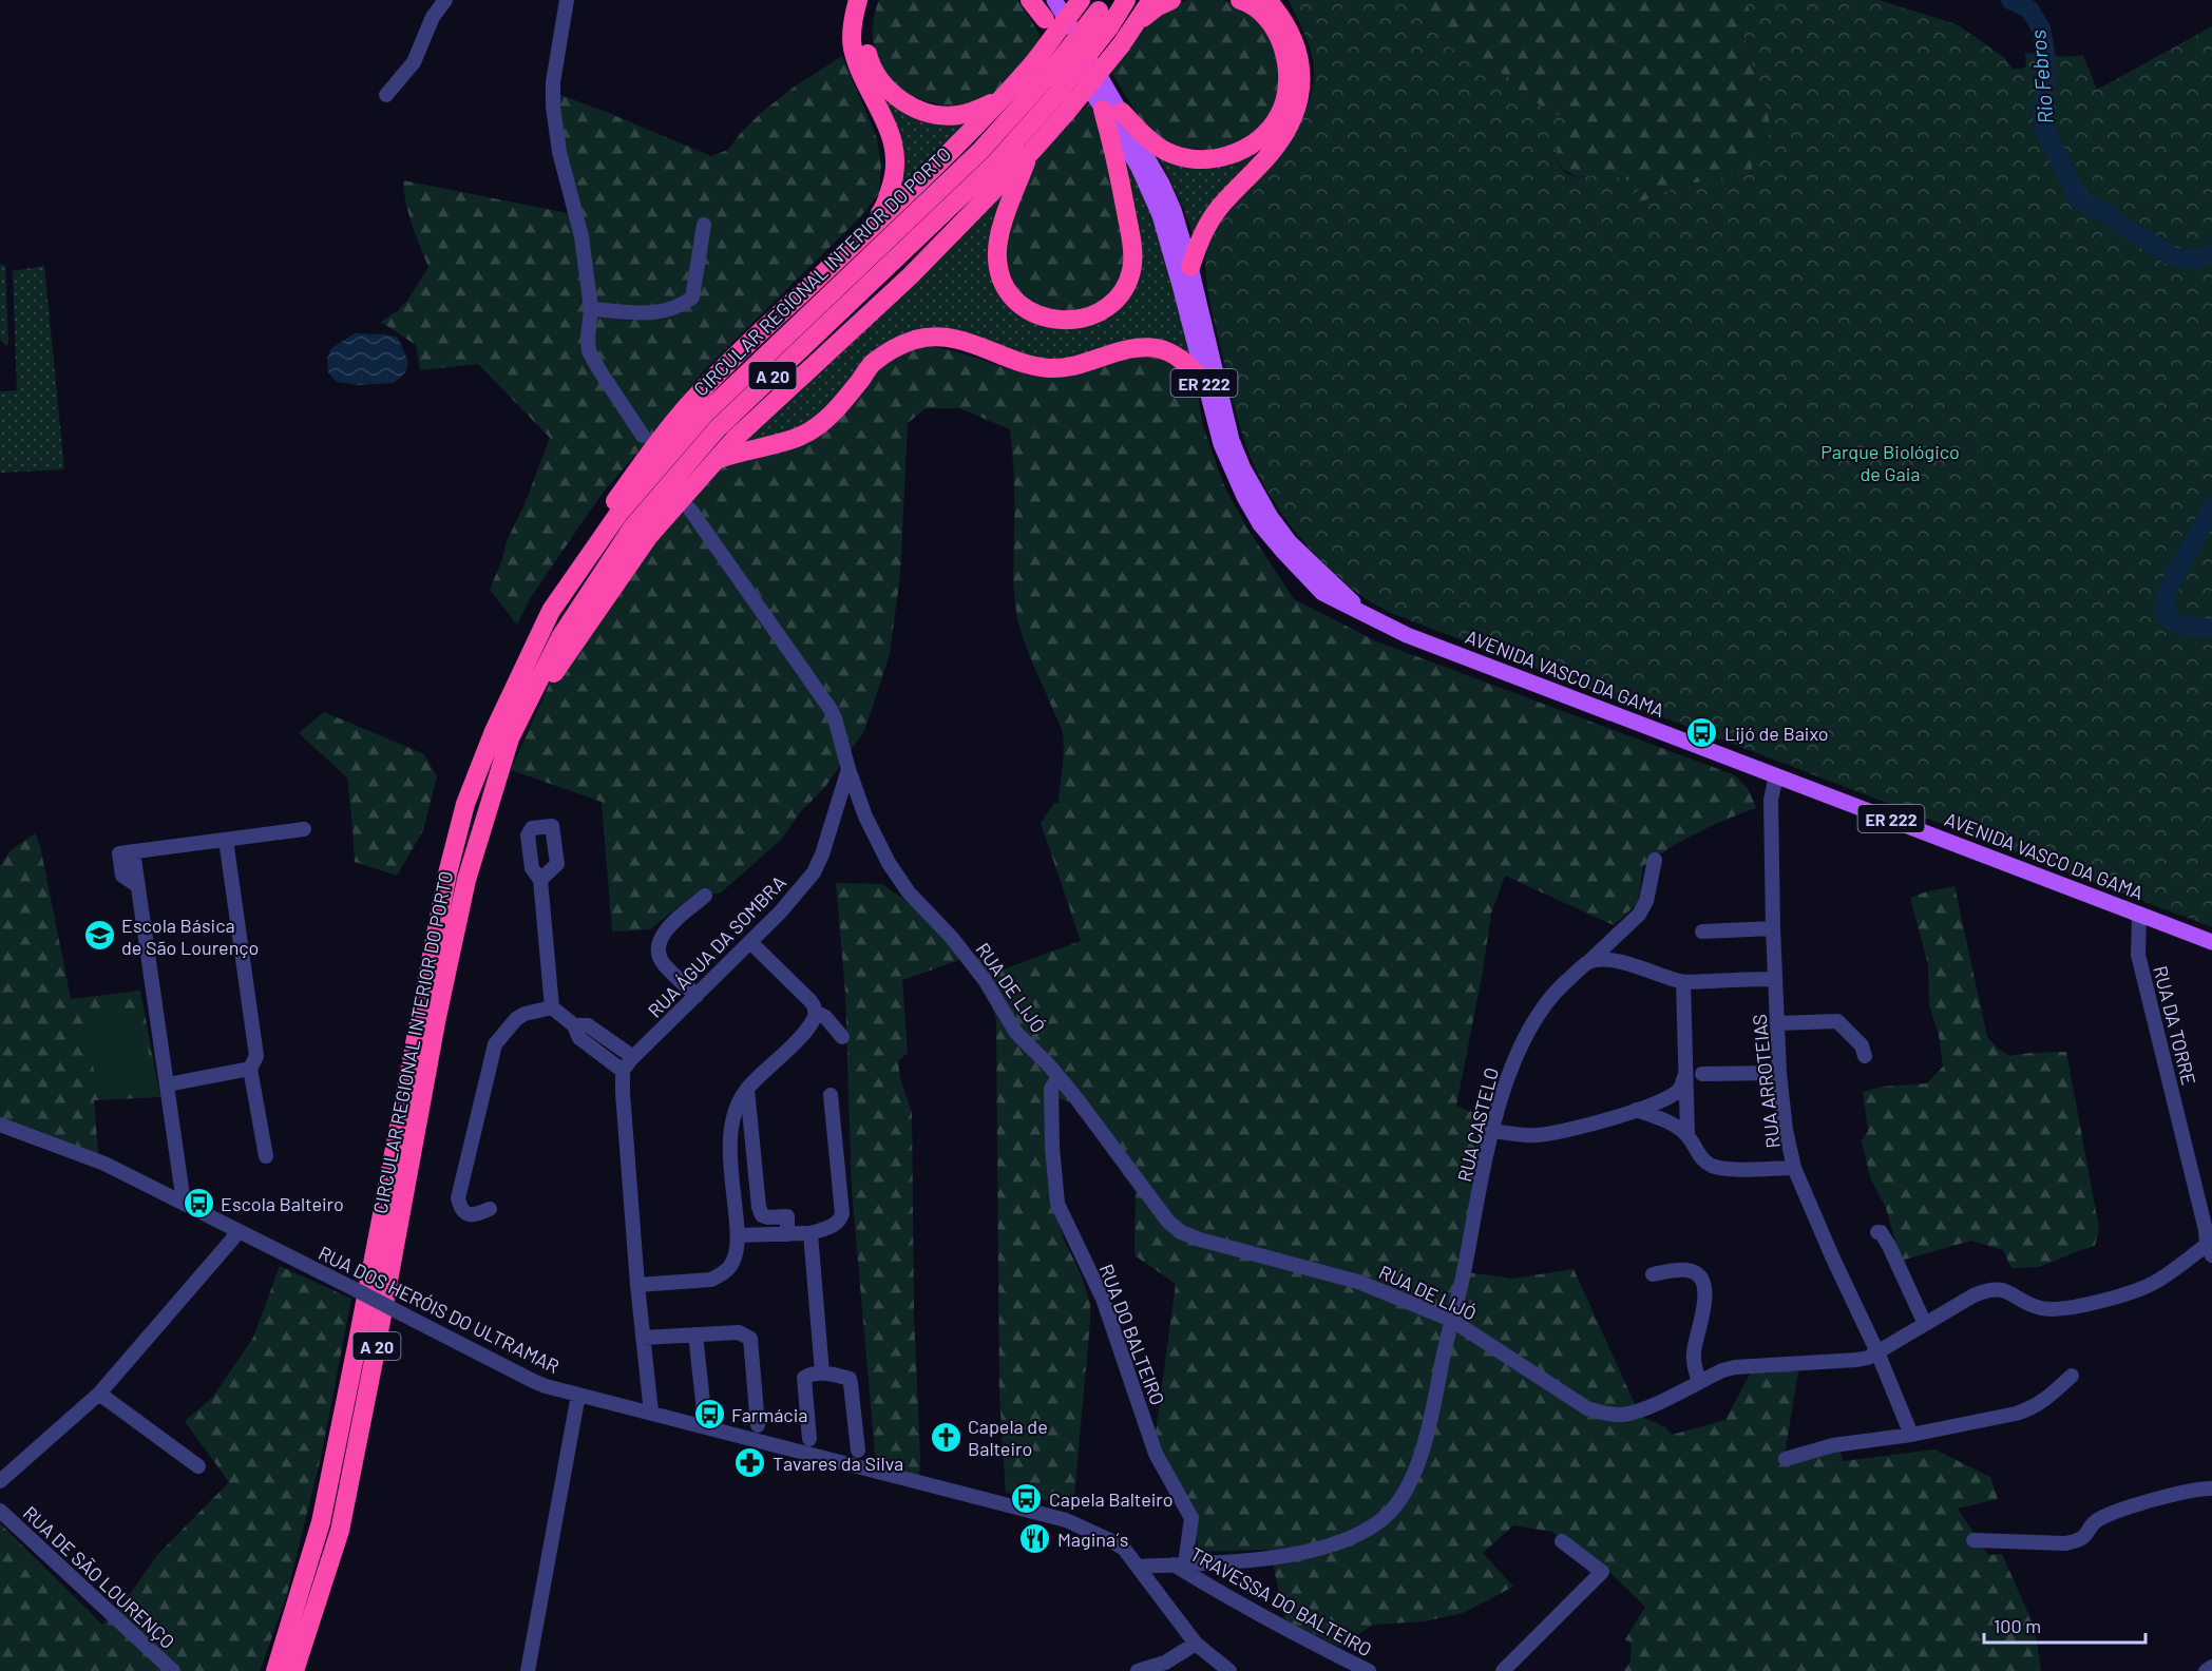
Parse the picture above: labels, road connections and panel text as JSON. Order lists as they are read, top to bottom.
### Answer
{
  "streets": {
    "highway": ["CIRCULAR REGIONAL INTERIOR DO PORTO", "A 20"],
    "main road": ["ER 222", "AVENIDA VASCO DA GAMA"],
    "street": [
      "RUA ÁGUA DA SOMBRA",
      "RUA DE LIJÓ",
      "RUA DA TORRE",
      "RUA ARROTEIAS",
      "RUA CASTELO",
      "RUA DOS HERÓIS DO ULTRAMAR",
      "RUA DO BALTEIRO",
      "RUA DE SÃO LOURENÇO",
      "TRAVESSA DO BALTEIRO"
    ]
  },
  "crossings": [
    ["AVENIDA VASCO DA GAMA", "RUA DA TORRE"],
    ["AVENIDA VASCO DA GAMA", "RUA ARROTEIAS"],
    ["RUA ÁGUA DA SOMBRA", "RUA DE LIJÓ"],
    ["RUA DE LIJÓ", "RUA DA TORRE"],
    ["RUA DE LIJÓ", "RUA ARROTEIAS"],
    ["RUA DE LIJÓ", "RUA CASTELO"],
    ["RUA DE LIJÓ", "RUA DO BALTEIRO"],
    ["RUA CASTELO", "RUA DOS HERÓIS DO ULTRAMAR"],
    ["RUA CASTELO", "RUA DO BALTEIRO"],
    ["RUA CASTELO", "TRAVESSA DO BALTEIRO"],
    ["RUA DO BALTEIRO", "TRAVESSA DO BALTEIRO"]
  ],
  "water": ["Rio Febros"],
  "parks": ["Parque Biológico de Gaia"],
  "places": {
    "bus stop": [
      "Lijó de Baixo",
      "Escola Balteiro",
      "Farmácia",
      "Capela Balteiro"
    ],
    "school or university": ["Escola Básica de São Lourenço"],
    "church": ["Capela de Balteiro"],
    "pharmacy": ["Tavares da Silva"],
    "restaurant": ["Magina´s"]
  },
  "scale_bar": "100 m"
}
